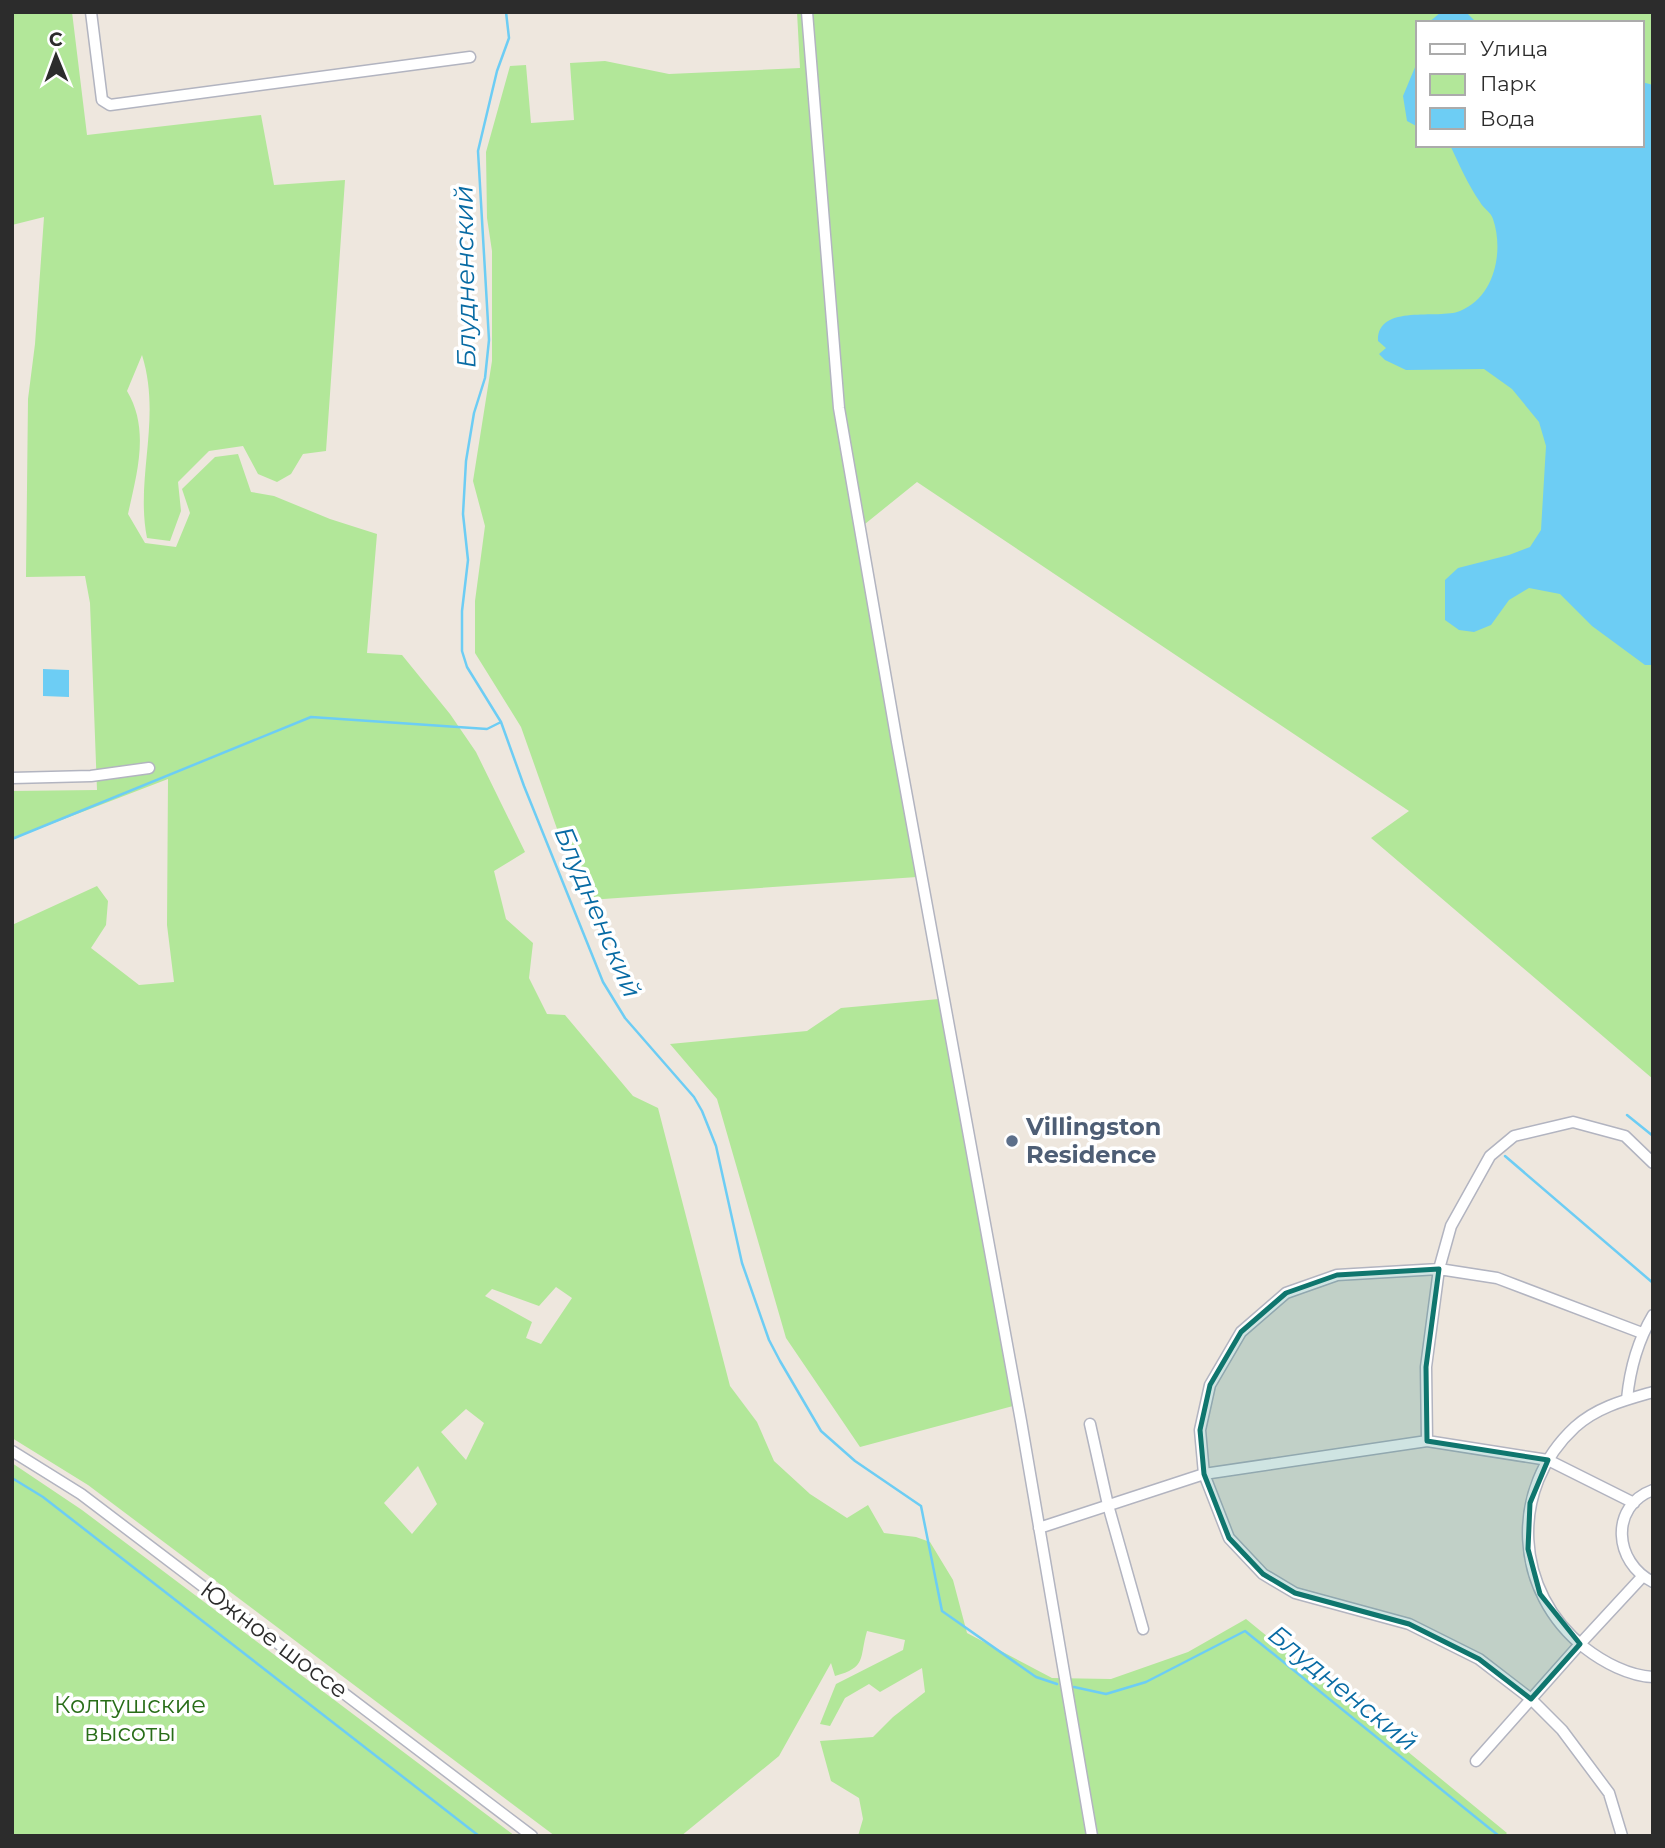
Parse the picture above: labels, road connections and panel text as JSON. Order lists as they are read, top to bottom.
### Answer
{
  "streets": {
    "street": ["Южное шоссе"]
  },
  "water": ["Блудненский"],
  "parks": ["Колтушские высоты"],
  "places": ["Villingston Residence"],
  "legend": ["Улица", "Парк", "Вода"],
  "north": "top"
}
